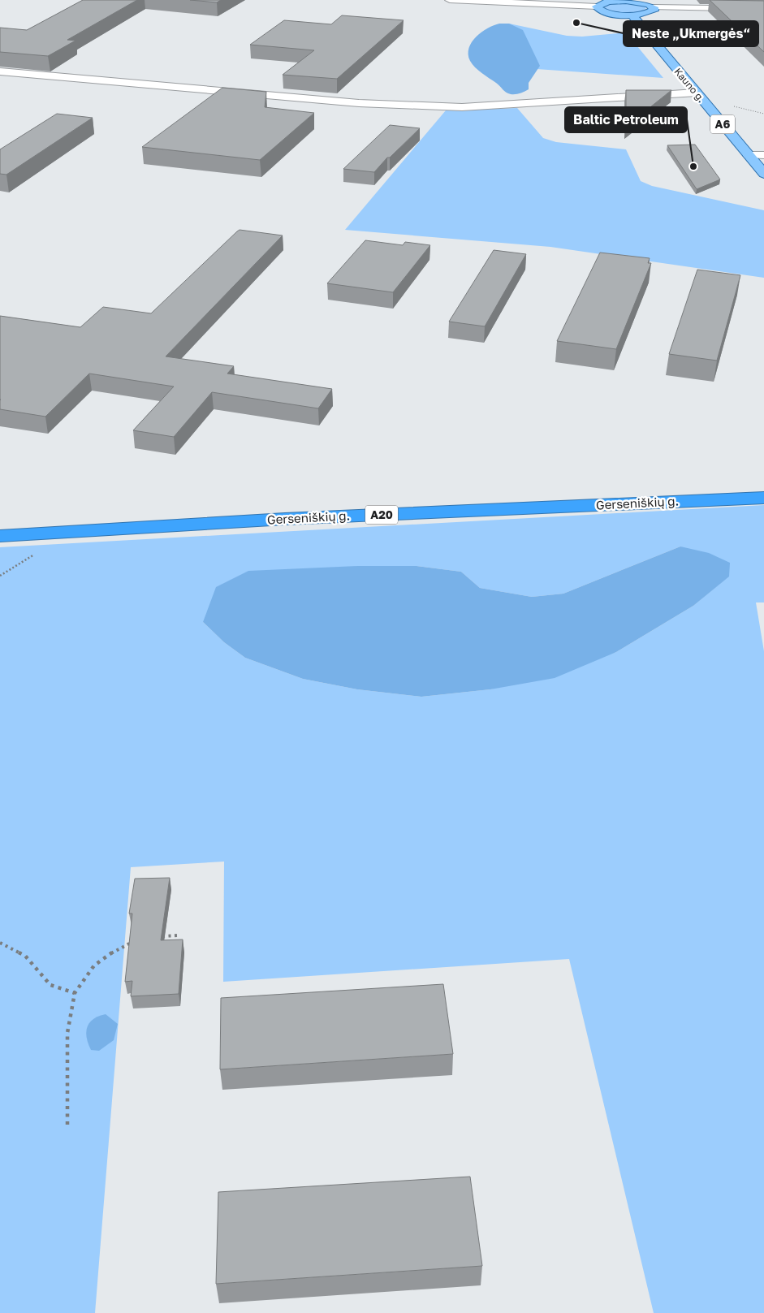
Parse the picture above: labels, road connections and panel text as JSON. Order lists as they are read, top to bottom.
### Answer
{
  "streets": {
    "highway": ["Gerseniškių g.", "A20"],
    "main road": ["Kauno g.", "A6"]
  },
  "places": ["Neste „Ukmergės“", "Baltic Petroleum"]
}
